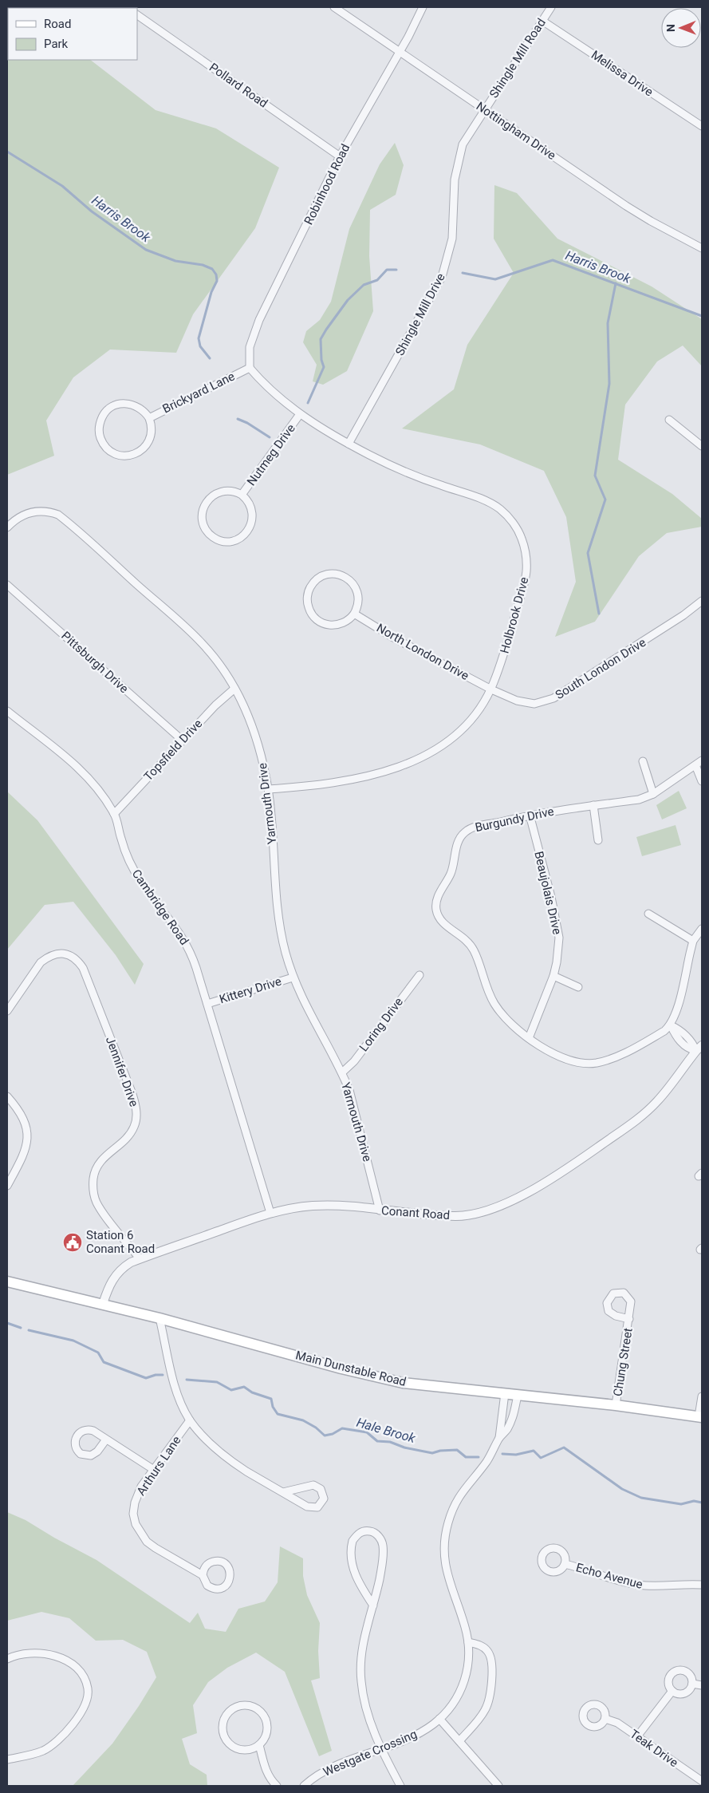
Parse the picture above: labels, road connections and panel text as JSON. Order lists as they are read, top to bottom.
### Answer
{
  "streets": {
    "main road": ["Main Dunstable Road"],
    "street": [
      "Shingle Mill Road",
      "Melissa Drive",
      "Pollard Road",
      "Nottingham Drive",
      "Robinhood Road",
      "Shingle Mill Drive",
      "Brickyard Lane",
      "Nutmeg Drive",
      "Holbrook Drive",
      "North London Drive",
      "Pittsburgh Drive",
      "South London Drive",
      "Topsfield Drive",
      "Yarmouth Drive",
      "Burgundy Drive",
      "Beaujolais Drive",
      "Cambridge Road",
      "Kittery Drive",
      "Loring Drive",
      "Jennifer Drive",
      "Conant Road",
      "Chung Street",
      "Arthurs Lane",
      "Echo Avenue",
      "Teak Drive",
      "Westgate Crossing"
    ]
  },
  "crossings": [
    ["Shingle Mill Road", "Melissa Drive"],
    ["Shingle Mill Road", "Nottingham Drive"],
    ["Shingle Mill Road", "Shingle Mill Drive"],
    ["Pollard Road", "Robinhood Road"],
    ["Nottingham Drive", "Robinhood Road"],
    ["Nottingham Drive", "Shingle Mill Drive"],
    ["Robinhood Road", "Brickyard Lane"],
    ["Robinhood Road", "Holbrook Drive"],
    ["Shingle Mill Drive", "Holbrook Drive"],
    ["Brickyard Lane", "Holbrook Drive"],
    ["Nutmeg Drive", "Holbrook Drive"],
    ["Holbrook Drive", "North London Drive"],
    ["Holbrook Drive", "South London Drive"],
    ["Holbrook Drive", "Yarmouth Drive"],
    ["North London Drive", "South London Drive"],
    ["Pittsburgh Drive", "Topsfield Drive"],
    ["Topsfield Drive", "Yarmouth Drive"],
    ["Topsfield Drive", "Cambridge Road"],
    ["Yarmouth Drive", "Kittery Drive"],
    ["Yarmouth Drive", "Loring Drive"],
    ["Yarmouth Drive", "Conant Road"],
    ["Burgundy Drive", "Beaujolais Drive"],
    ["Cambridge Road", "Kittery Drive"],
    ["Cambridge Road", "Conant Road"],
    ["Jennifer Drive", "Conant Road"],
    ["Conant Road", "Main Dunstable Road"],
    ["Chung Street", "Main Dunstable Road"],
    ["Main Dunstable Road", "Westgate Crossing"]
  ],
  "water": ["Harris Brook", "Hale Brook"],
  "places": {
    "public building": ["Station 6 Conant Road"]
  },
  "legend": ["Road", "Park"],
  "north": "left"
}
